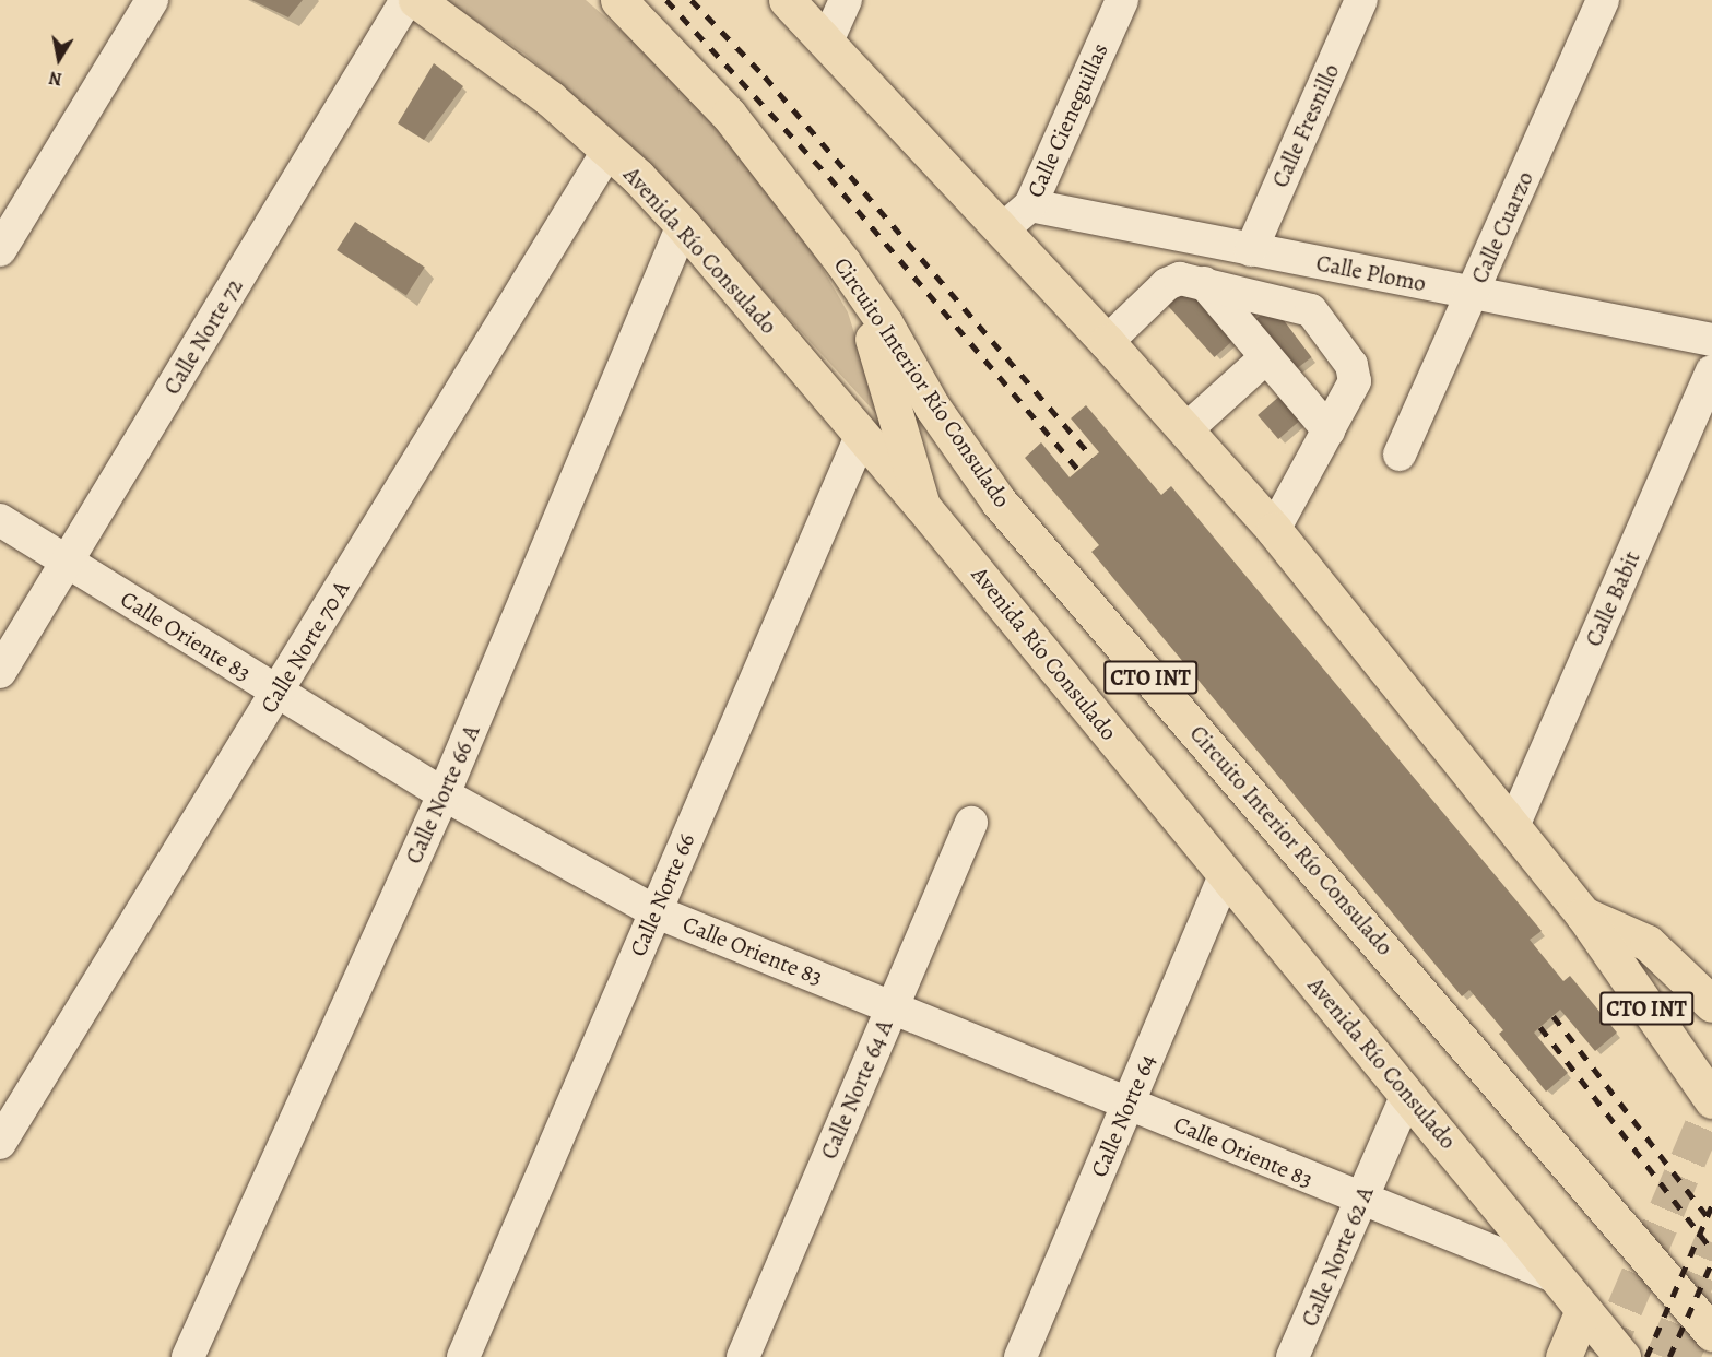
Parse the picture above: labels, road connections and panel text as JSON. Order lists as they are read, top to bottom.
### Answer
{
  "streets": {
    "main road": ["Avenida Río Consulado", "Circuito Interior Río Consulado", "CTO INT"],
    "street": [
      "Calle Cieneguillas",
      "Calle Fresnillo",
      "Calle Cuarzo",
      "Calle Plomo",
      "Calle Norte 72",
      "Calle Babit",
      "Calle Oriente 83",
      "Calle Norte 70 A",
      "Calle Norte 66 A",
      "Calle Norte 66",
      "Calle Norte 64 A",
      "Calle Norte 64",
      "Calle Norte 62 A"
    ]
  },
  "crossings": [
    ["Calle Cieneguillas", "Calle Plomo"],
    ["Calle Cieneguillas", "CTO INT"],
    ["Calle Fresnillo", "Calle Plomo"],
    ["Calle Cuarzo", "Calle Plomo"],
    ["Avenida Río Consulado", "Calle Oriente 83"],
    ["Avenida Río Consulado", "Calle Norte 70 A"],
    ["Avenida Río Consulado", "Calle Norte 66 A"],
    ["Avenida Río Consulado", "Calle Norte 66"],
    ["Avenida Río Consulado", "Calle Norte 64"],
    ["Avenida Río Consulado", "Calle Norte 62 A"],
    ["Calle Norte 72", "Calle Oriente 83"],
    ["Calle Babit", "CTO INT"],
    ["Calle Oriente 83", "Calle Norte 70 A"],
    ["Calle Oriente 83", "Calle Norte 66 A"],
    ["Calle Oriente 83", "Calle Norte 66"],
    ["Calle Oriente 83", "Calle Norte 64 A"],
    ["Calle Oriente 83", "Calle Norte 64"],
    ["Calle Oriente 83", "Calle Norte 62 A"]
  ],
  "north": "bottom"
}
